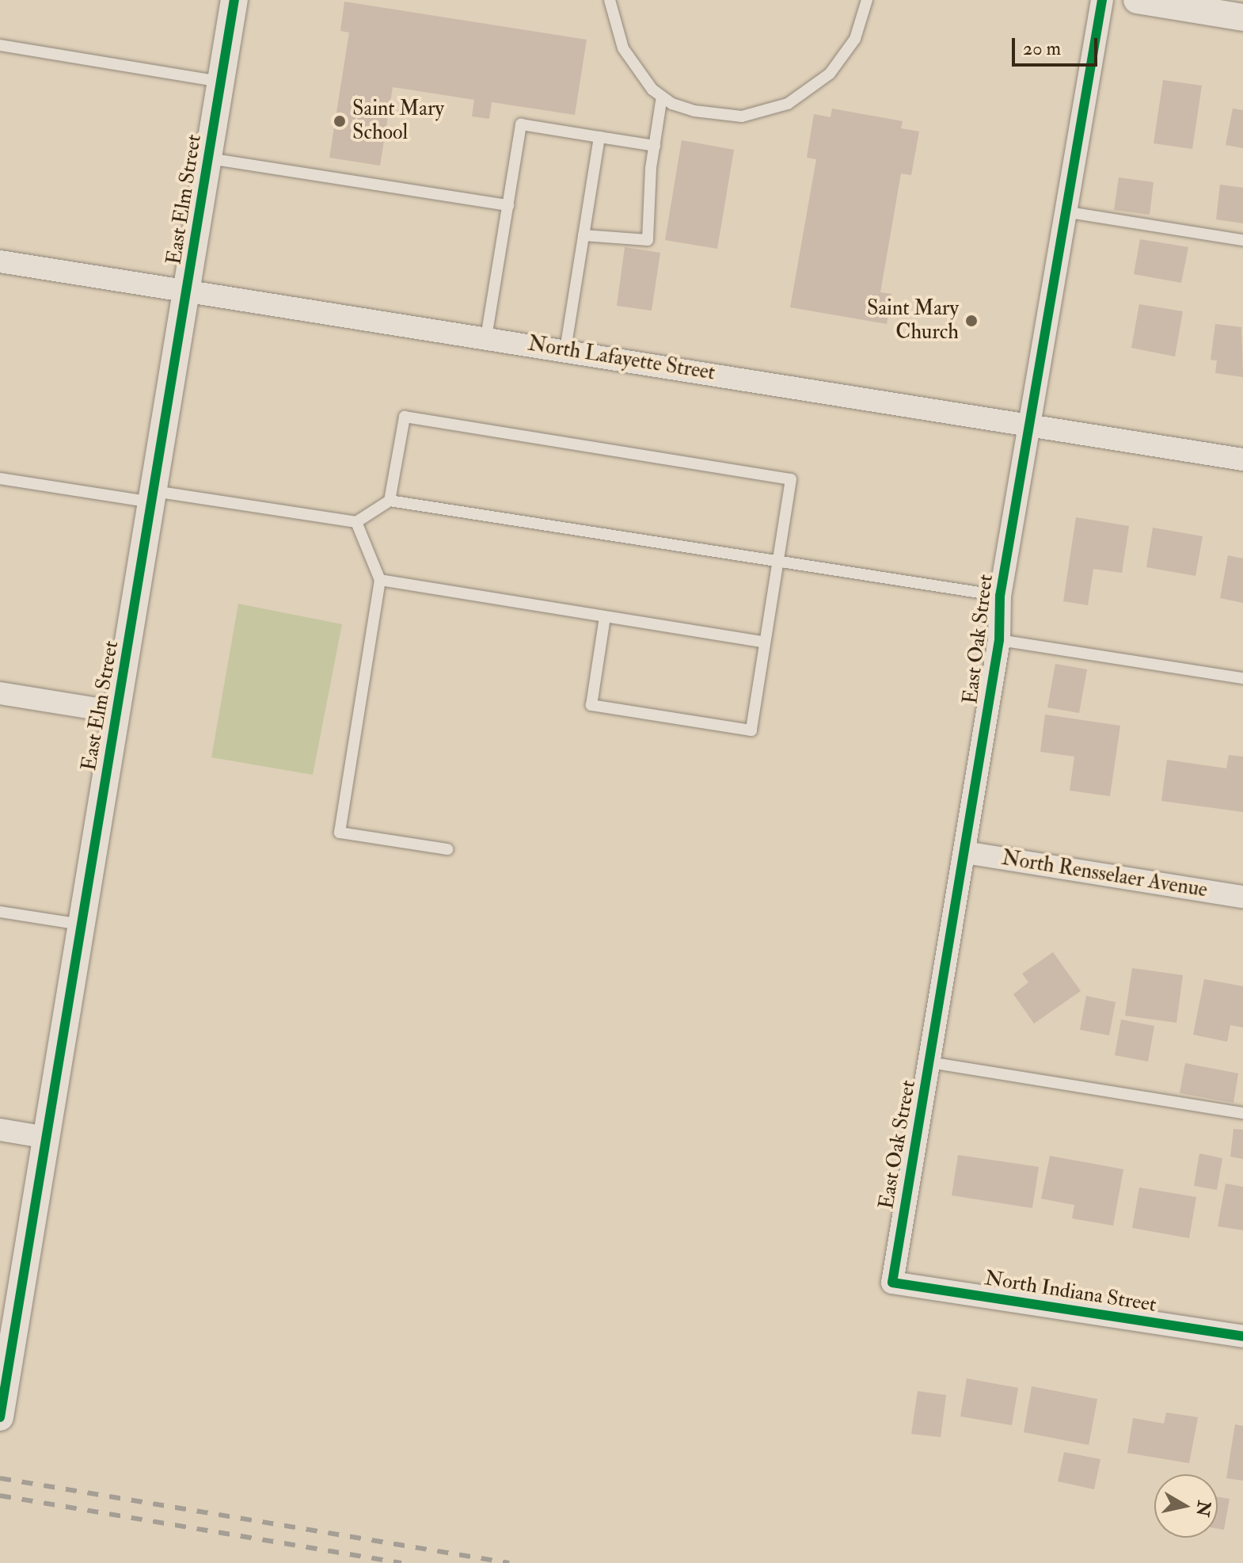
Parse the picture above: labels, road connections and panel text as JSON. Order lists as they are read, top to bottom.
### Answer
{
  "streets": {
    "street": [
      "East Elm Street",
      "North Lafayette Street",
      "East Oak Street",
      "North Rensselaer Avenue",
      "North Indiana Street"
    ]
  },
  "crossings": [
    ["East Elm Street", "North Lafayette Street"],
    ["North Lafayette Street", "East Oak Street"],
    ["East Oak Street", "North Rensselaer Avenue"],
    ["East Oak Street", "North Indiana Street"]
  ],
  "places": ["Saint Mary School", "Saint Mary Church"],
  "scale_bar": "20 m",
  "north": "right"
}
